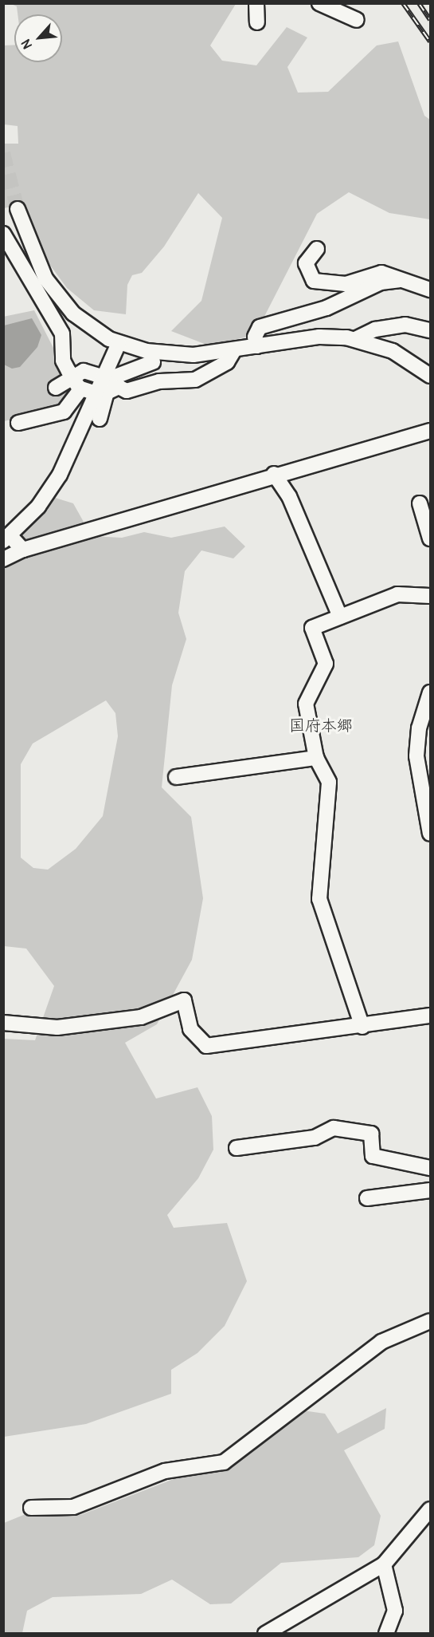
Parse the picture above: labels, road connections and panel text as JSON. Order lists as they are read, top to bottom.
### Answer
{
  "districts": ["国府本郷"],
  "north": "bottom left"
}
